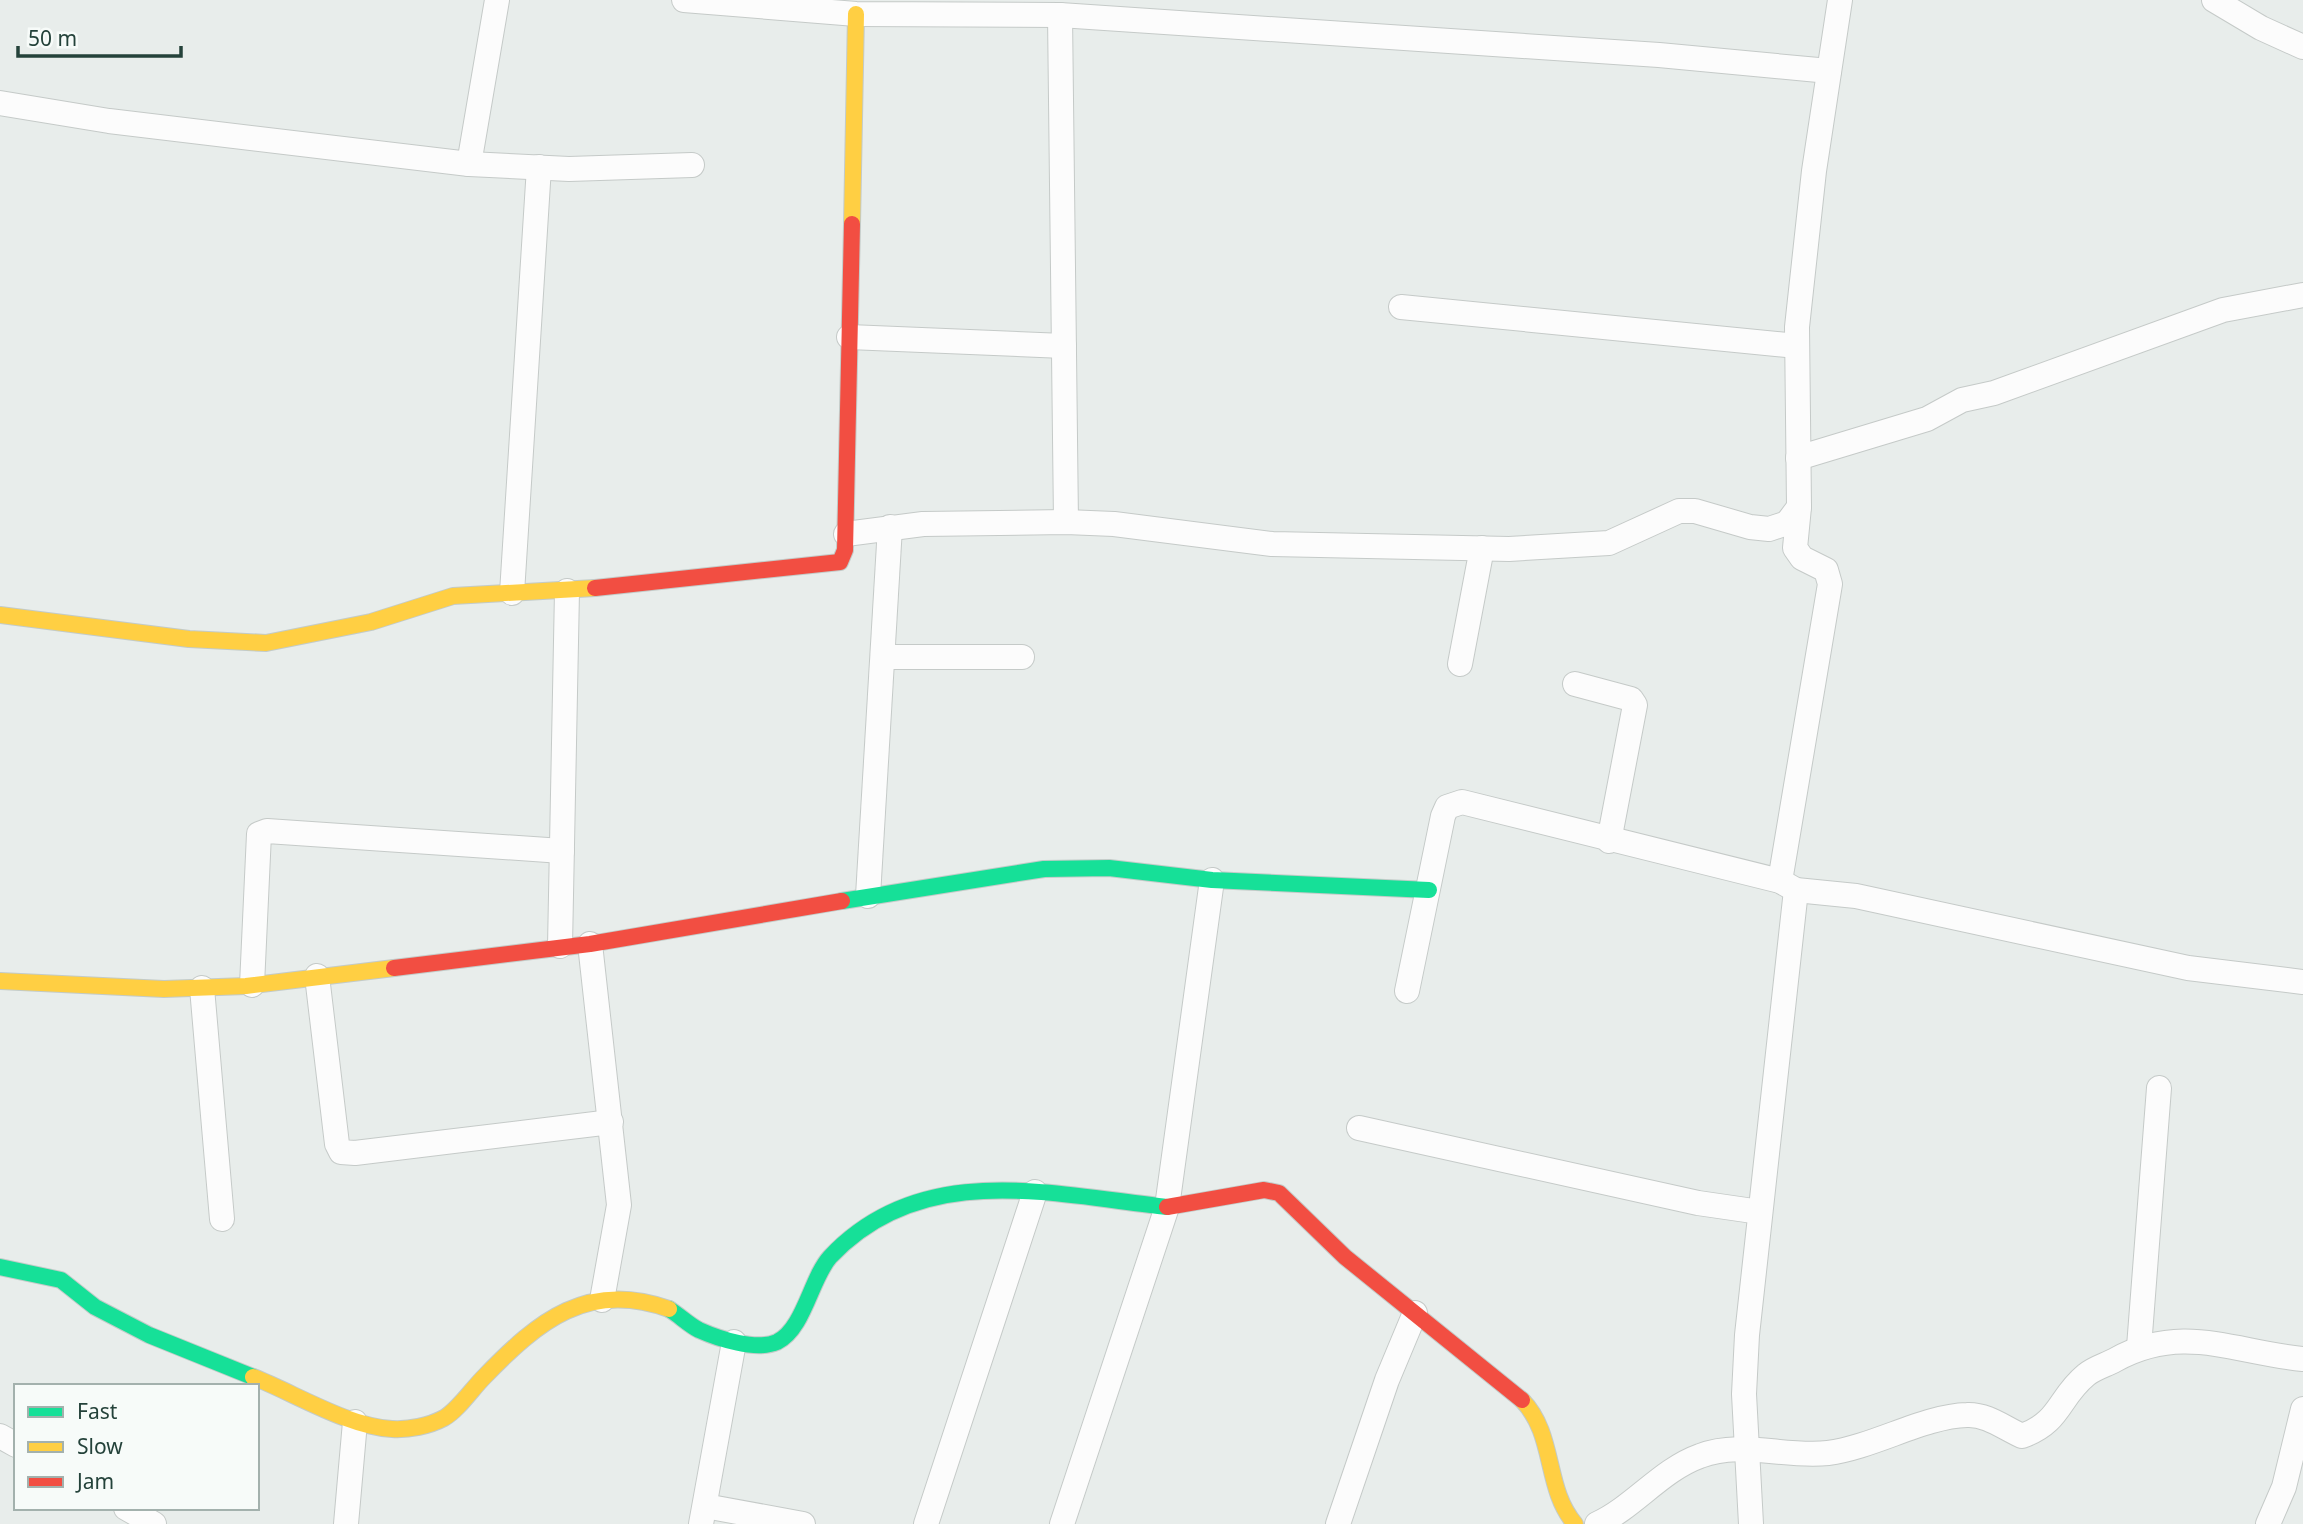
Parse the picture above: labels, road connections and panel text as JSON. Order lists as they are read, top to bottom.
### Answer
{
  "legend": ["Fast", "Slow", "Jam"],
  "scale_bar": "50 m"
}
